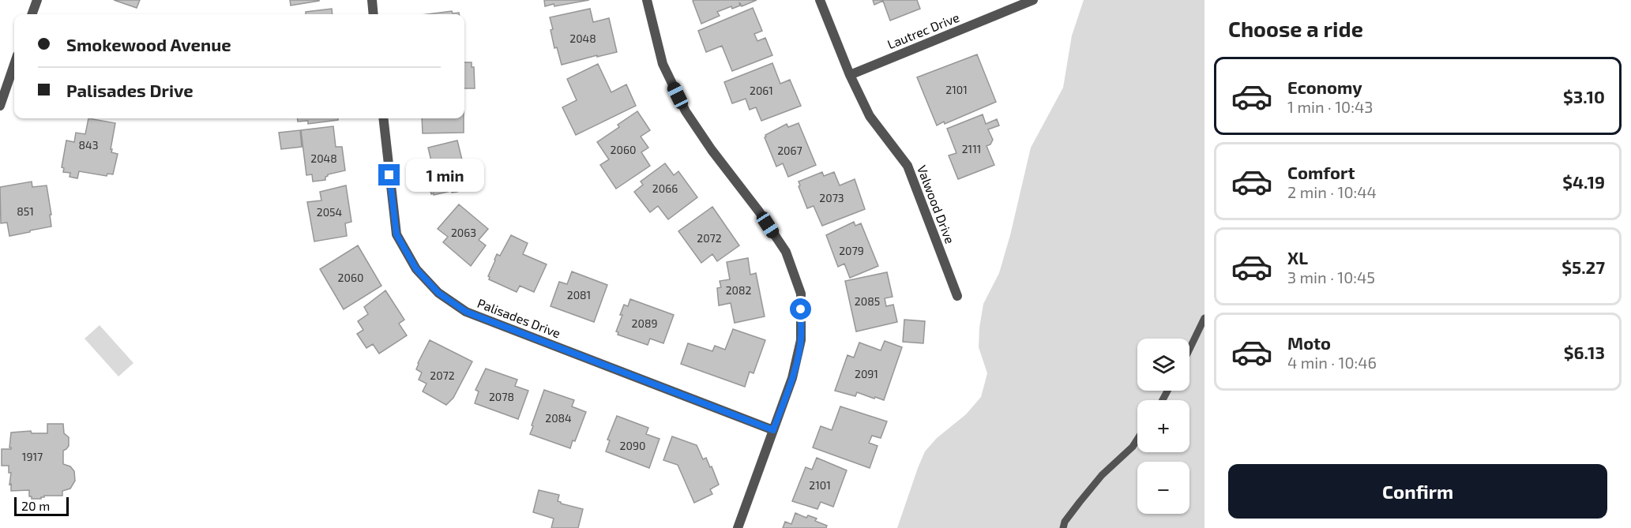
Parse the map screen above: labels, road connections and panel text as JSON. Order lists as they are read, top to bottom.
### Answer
{
  "streets": {
    "street": ["Lautrec Drive", "Valwood Drive", "Palisades Drive"]
  },
  "crossings": [
    ["Lautrec Drive", "Valwood Drive"]
  ],
  "house_numbers": [
    "2048",
    "2101",
    "2061",
    "843",
    "2111",
    "2060",
    "2067",
    "2048",
    "2066",
    "2073",
    "851",
    "2054",
    "2063",
    "2072",
    "2079",
    "2060",
    "2082",
    "2081",
    "2085",
    "2089",
    "2091",
    "2072",
    "2078",
    "2084",
    "2090",
    "1917",
    "2101"
  ],
  "scale_bar": "20 m",
  "page": {
    "heading": "Choose a ride",
    "banner": ["Smokewood Avenue", "Palisades Drive"],
    "list": [
      {
        "name": "Economy",
        "note": "1 min · 10:43",
        "value": "$3.10"
      },
      {
        "name": "Comfort",
        "note": "2 min · 10:44",
        "value": "$4.19"
      },
      {
        "name": "XL",
        "note": "3 min · 10:45",
        "value": "$5.27"
      },
      {
        "name": "Moto",
        "note": "4 min · 10:46",
        "value": "$6.13"
      }
    ],
    "bubble": "1 min",
    "map_buttons": ["+", "−"],
    "buttons": "Confirm",
    "scale": "20 m"
  }
}
